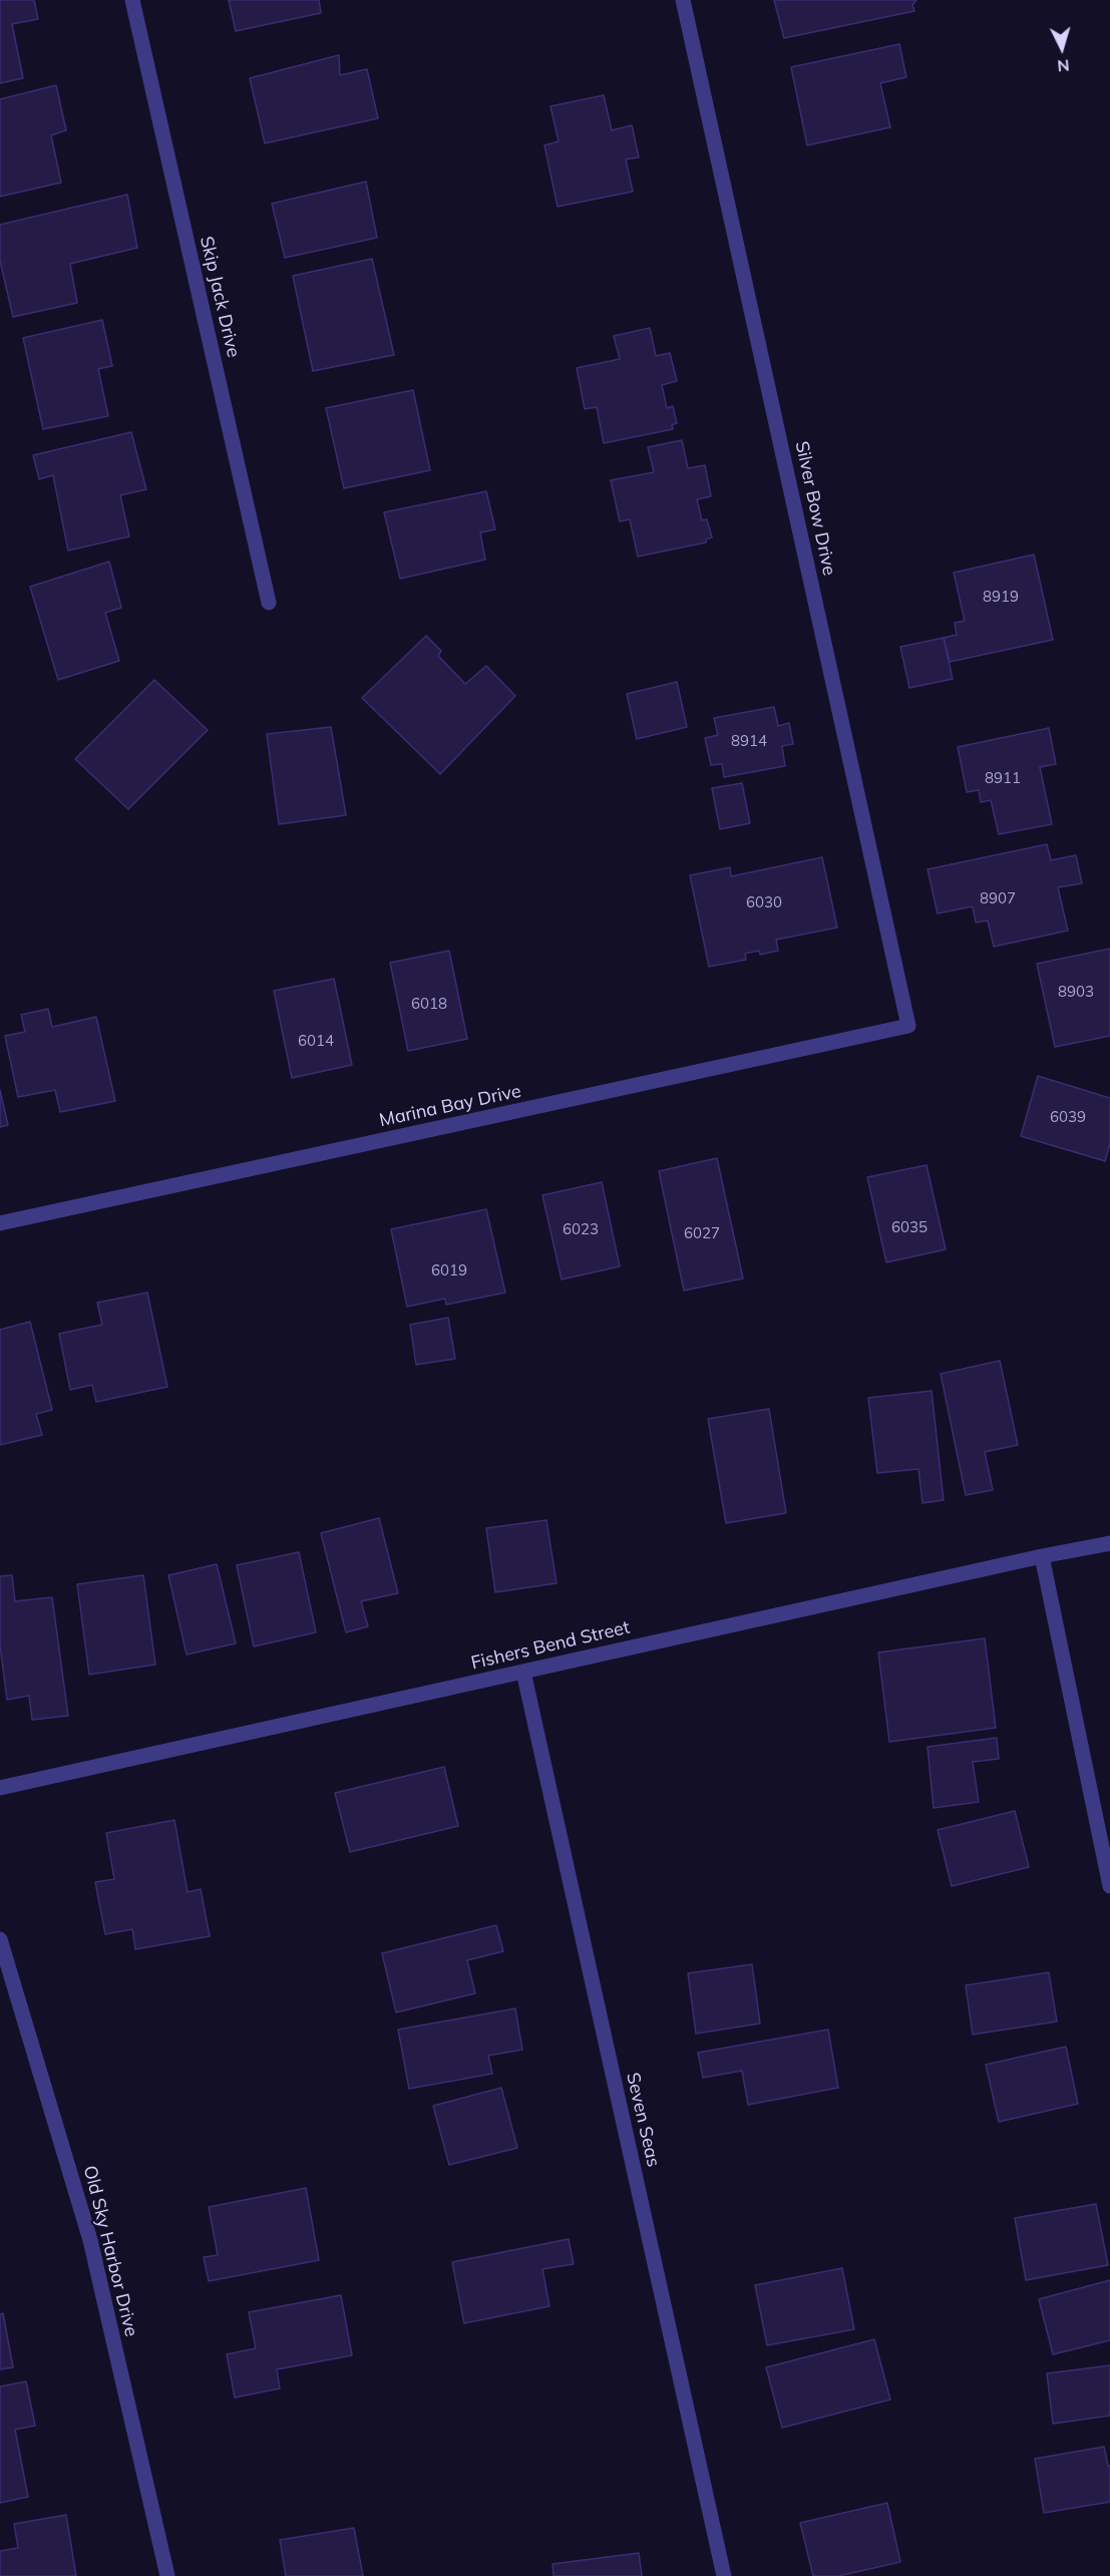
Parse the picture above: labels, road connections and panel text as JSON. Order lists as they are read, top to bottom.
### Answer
{
  "streets": {
    "street": [
      "Skip Jack Drive",
      "Silver Bow Drive",
      "Marina Bay Drive",
      "Fishers Bend Street",
      "Seven Seas",
      "Old Sky Harbor Drive"
    ]
  },
  "crossings": [
    ["Silver Bow Drive", "Marina Bay Drive"],
    ["Fishers Bend Street", "Seven Seas"]
  ],
  "house_numbers": [
    "8919",
    "8914",
    "8911",
    "8907",
    "6030",
    "8903",
    "6018",
    "6014",
    "6039",
    "6035",
    "6023",
    "6027",
    "6019"
  ],
  "north": "bottom"
}
